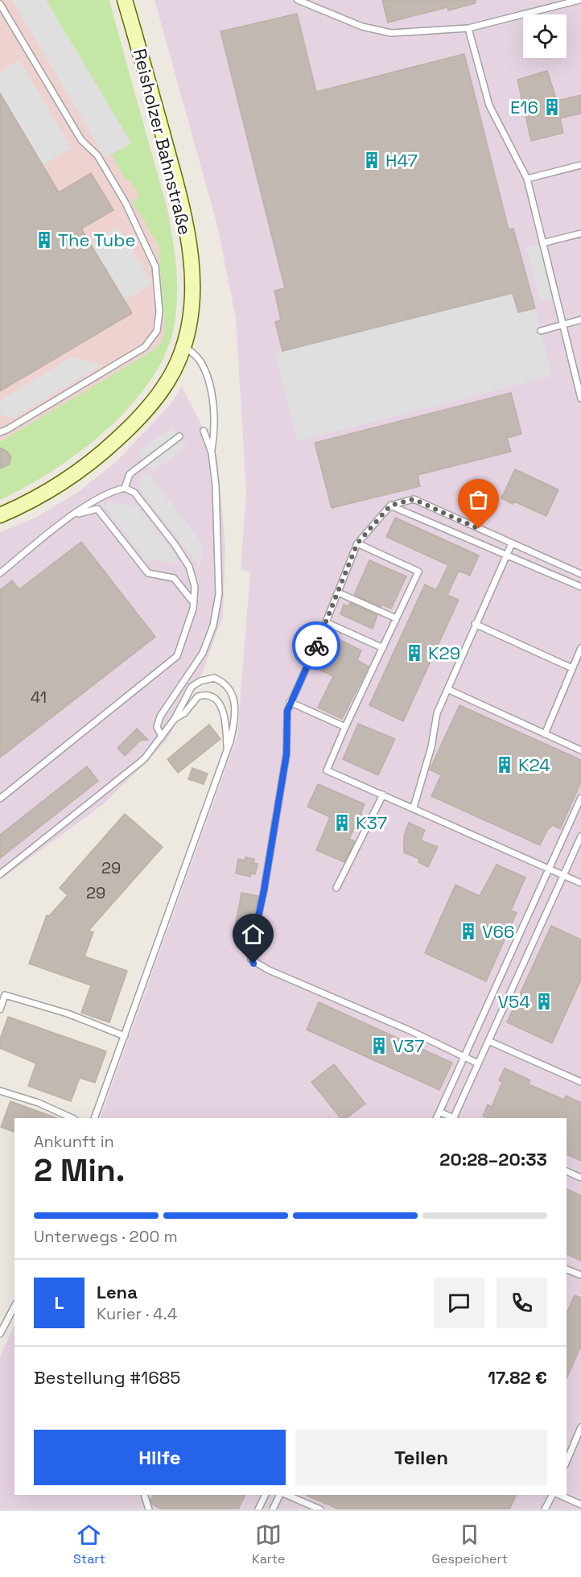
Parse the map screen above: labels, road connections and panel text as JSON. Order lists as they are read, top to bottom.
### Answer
{
  "streets": {
    "main road": ["Reisholzer Bahnstraße"]
  },
  "places": {
    "building": [
      "E16",
      "H47",
      "The Tube",
      "K29",
      "K24",
      "K37",
      "V66",
      "V54",
      "V37"
    ]
  },
  "house_numbers": ["41", "29", "29"],
  "page": {
    "heading": ["2 Min.", "Ankunft in", "20:28–20:33"],
    "panel": [
      "Lena",
      "Kurier · 4.4",
      "Bestellung #1685",
      "17.82 €"
    ],
    "bar": "Unterwegs · 200 m",
    "round": "L",
    "buttons": ["Hilfe", "Teilen"],
    "tabs": ["Start", "Karte", "Gespeichert"]
  }
}
